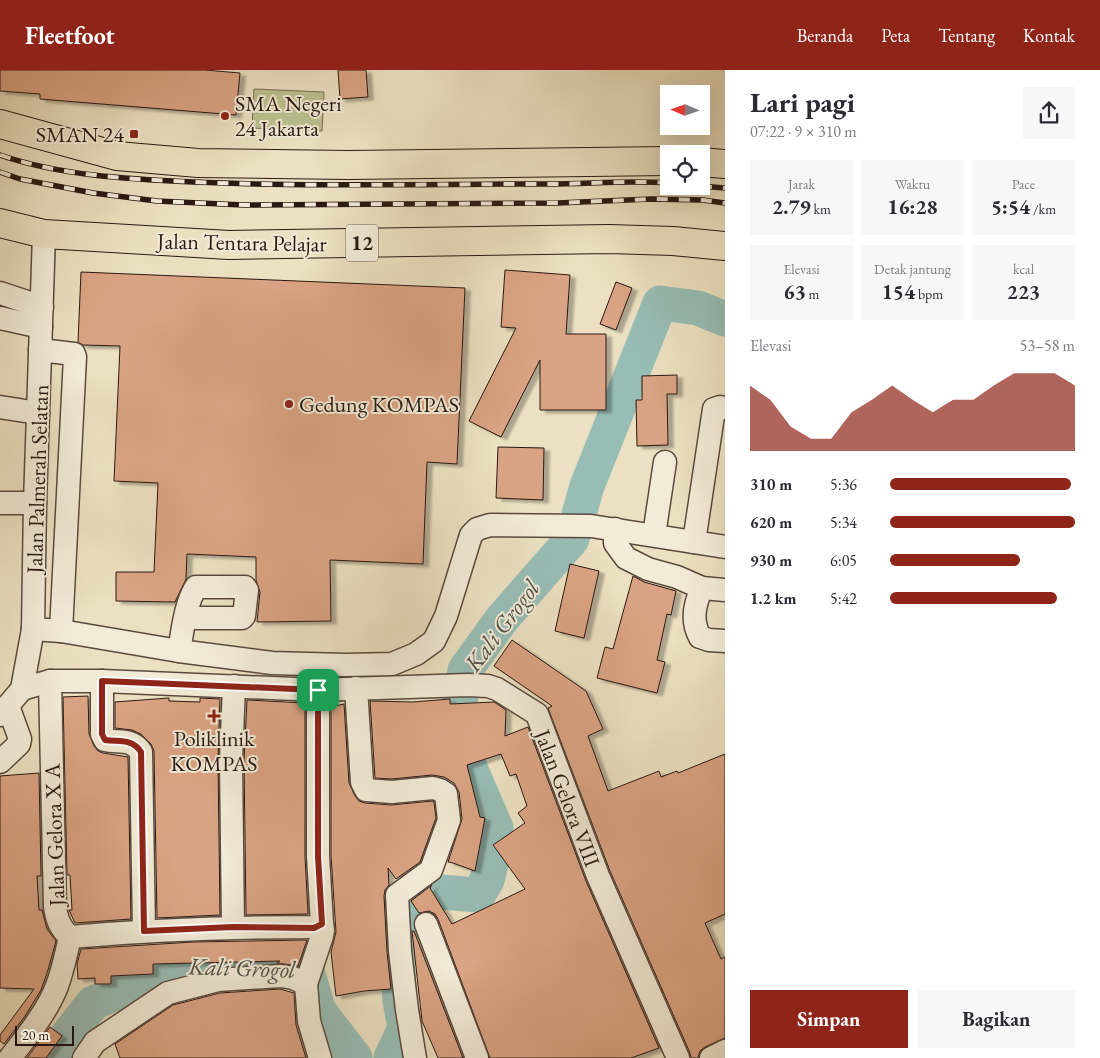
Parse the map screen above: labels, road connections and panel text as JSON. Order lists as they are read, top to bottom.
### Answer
{
  "streets": {
    "highway": ["Jalan Tentara Pelajar", "12"],
    "street": ["Jalan Palmerah Selatan", "Jalan Gelora VIII", "Jalan Gelora X A"]
  },
  "crossings": [
    ["Jalan Tentara Pelajar", "Jalan Palmerah Selatan"],
    ["Jalan Palmerah Selatan", "Jalan Gelora VIII"],
    ["Jalan Gelora VIII", "Jalan Gelora X A"]
  ],
  "water": ["Kali Grogol"],
  "places": {
    "other": ["SMA Negeri 24 Jakarta", "Gedung KOMPAS"],
    "transit": ["SMAN 24"],
    "health": ["Poliklinik KOMPAS"]
  },
  "scale_bar": "20 m",
  "north": "left",
  "page": {
    "header": "Fleetfoot",
    "nav": [
      "Beranda",
      "Peta",
      "Tentang",
      "Kontak"
    ],
    "heading": ["Lari pagi", "07:22 · 9 × 310 m"],
    "stats": [
      ["Jarak", "2.79 km"],
      ["Waktu", "16:28"],
      ["Pace", "5:54 /km"],
      ["Elevasi", "63 m"],
      ["Detak jantung", "154 bpm"],
      ["kcal", "223"]
    ],
    "chart": ["Elevasi", "53–58 m"],
    "list": [
      {
        "name": "310 m",
        "note": "5:36"
      },
      {
        "name": "620 m",
        "note": "5:34"
      },
      {
        "name": "930 m",
        "note": "6:05"
      },
      {
        "name": "1.2 km",
        "note": "5:42"
      }
    ],
    "buttons": ["Simpan", "Bagikan"],
    "scale": "20 m"
  }
}
